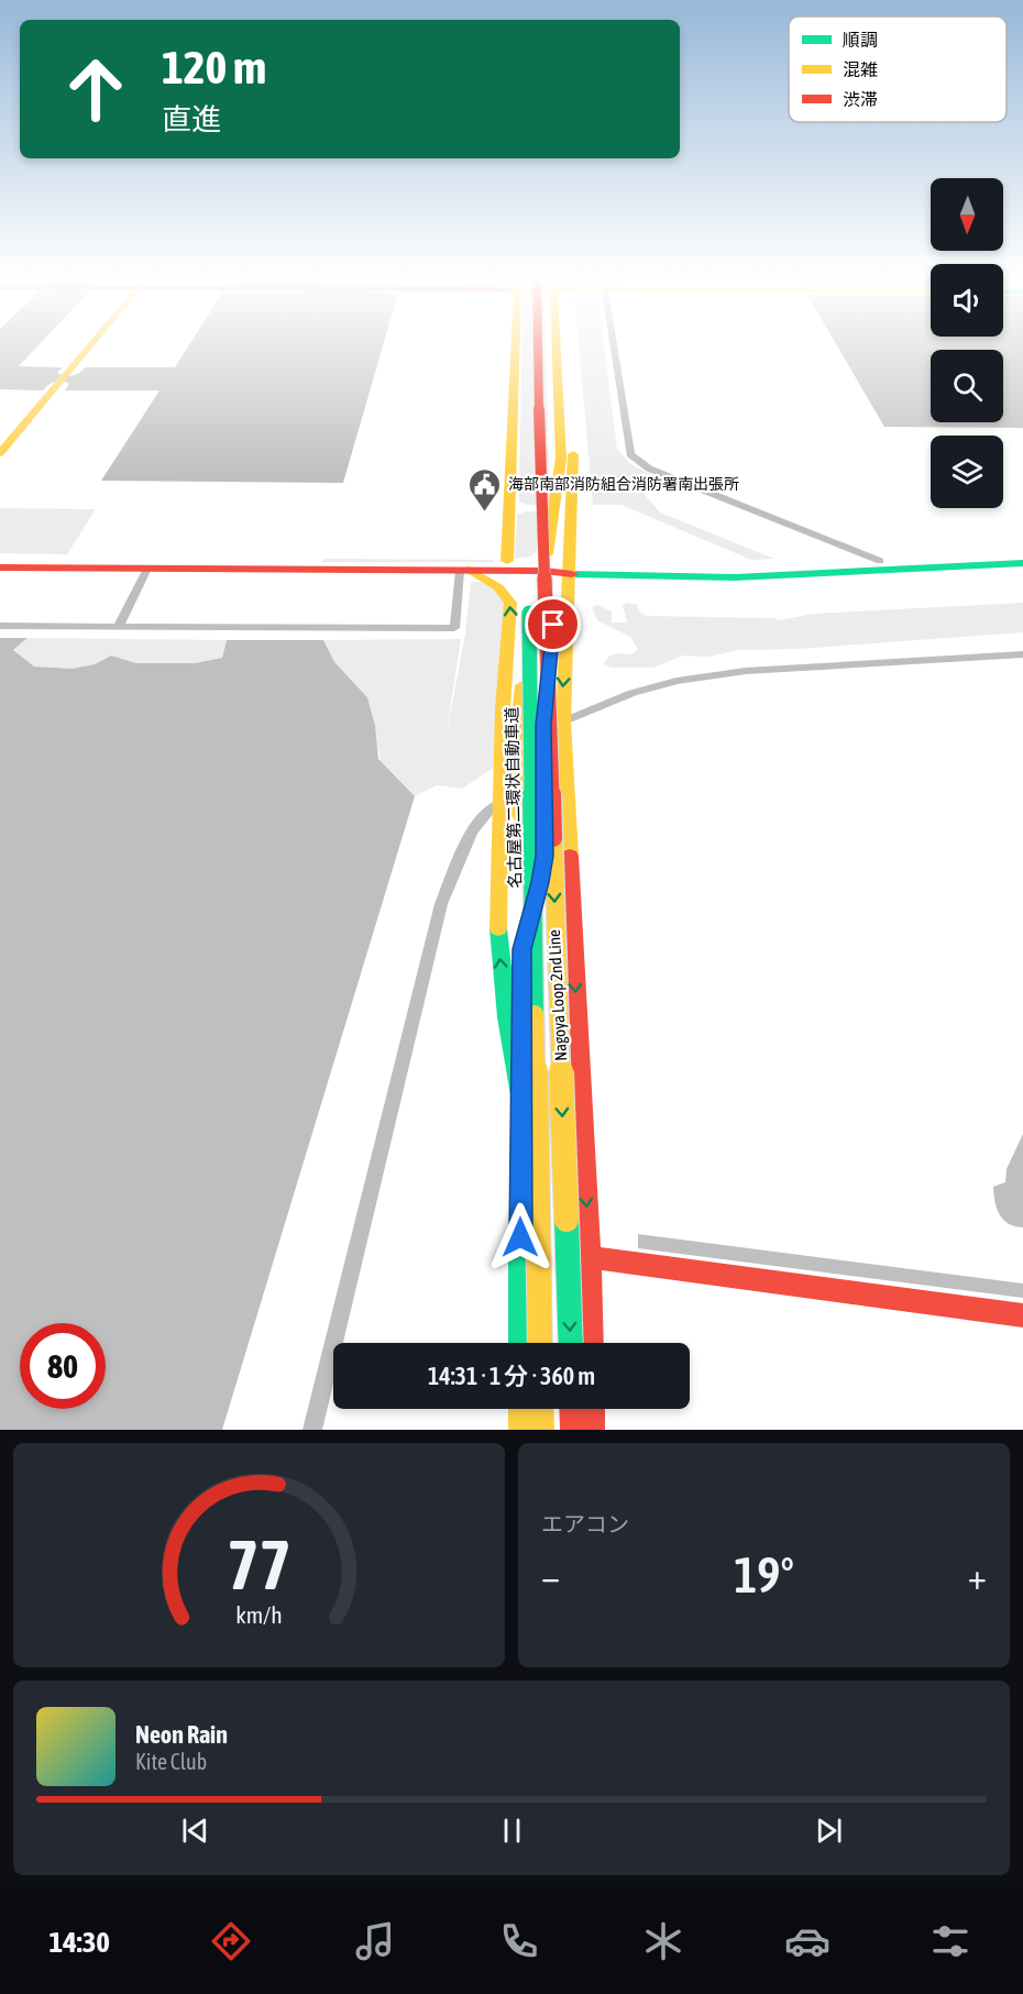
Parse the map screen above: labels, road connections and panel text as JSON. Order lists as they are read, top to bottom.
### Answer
{
  "streets": {
    "main road": ["名古屋第二環状自動車道", "Nagoya Loop 2nd Line"]
  },
  "places": {
    "public building": ["海部南部消防組合消防署南出張所"]
  },
  "legend": ["順調", "混雑", "渋滞"],
  "north": "bottom",
  "page": {
    "turn": ["120 m", "直進"],
    "limit": "80",
    "trip": "14:31 · 1 分 · 360 m",
    "tile": "エアコン",
    "heat": ["−", "19°", "+"],
    "song": ["Neon Rain", "Kite Club"],
    "tabs": "14:30",
    "gauge": ["77", "km/h"]
  }
}
